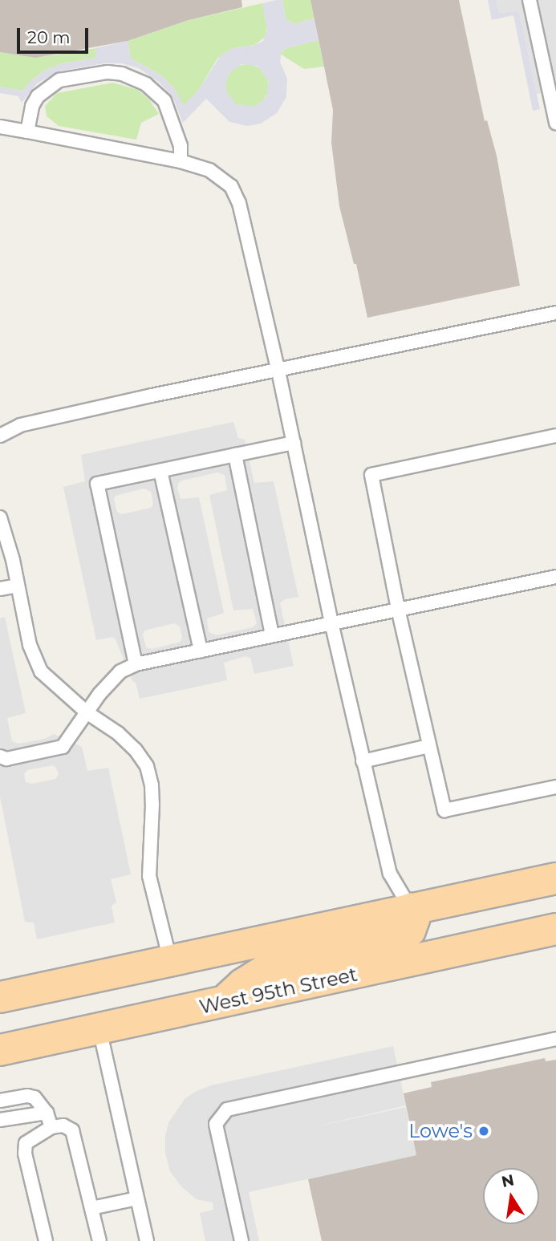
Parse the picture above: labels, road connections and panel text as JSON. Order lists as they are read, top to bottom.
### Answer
{
  "streets": {
    "main road": ["West 95th Street"]
  },
  "places": ["Lowe's"],
  "scale_bar": "20 m",
  "north": "top"
}
